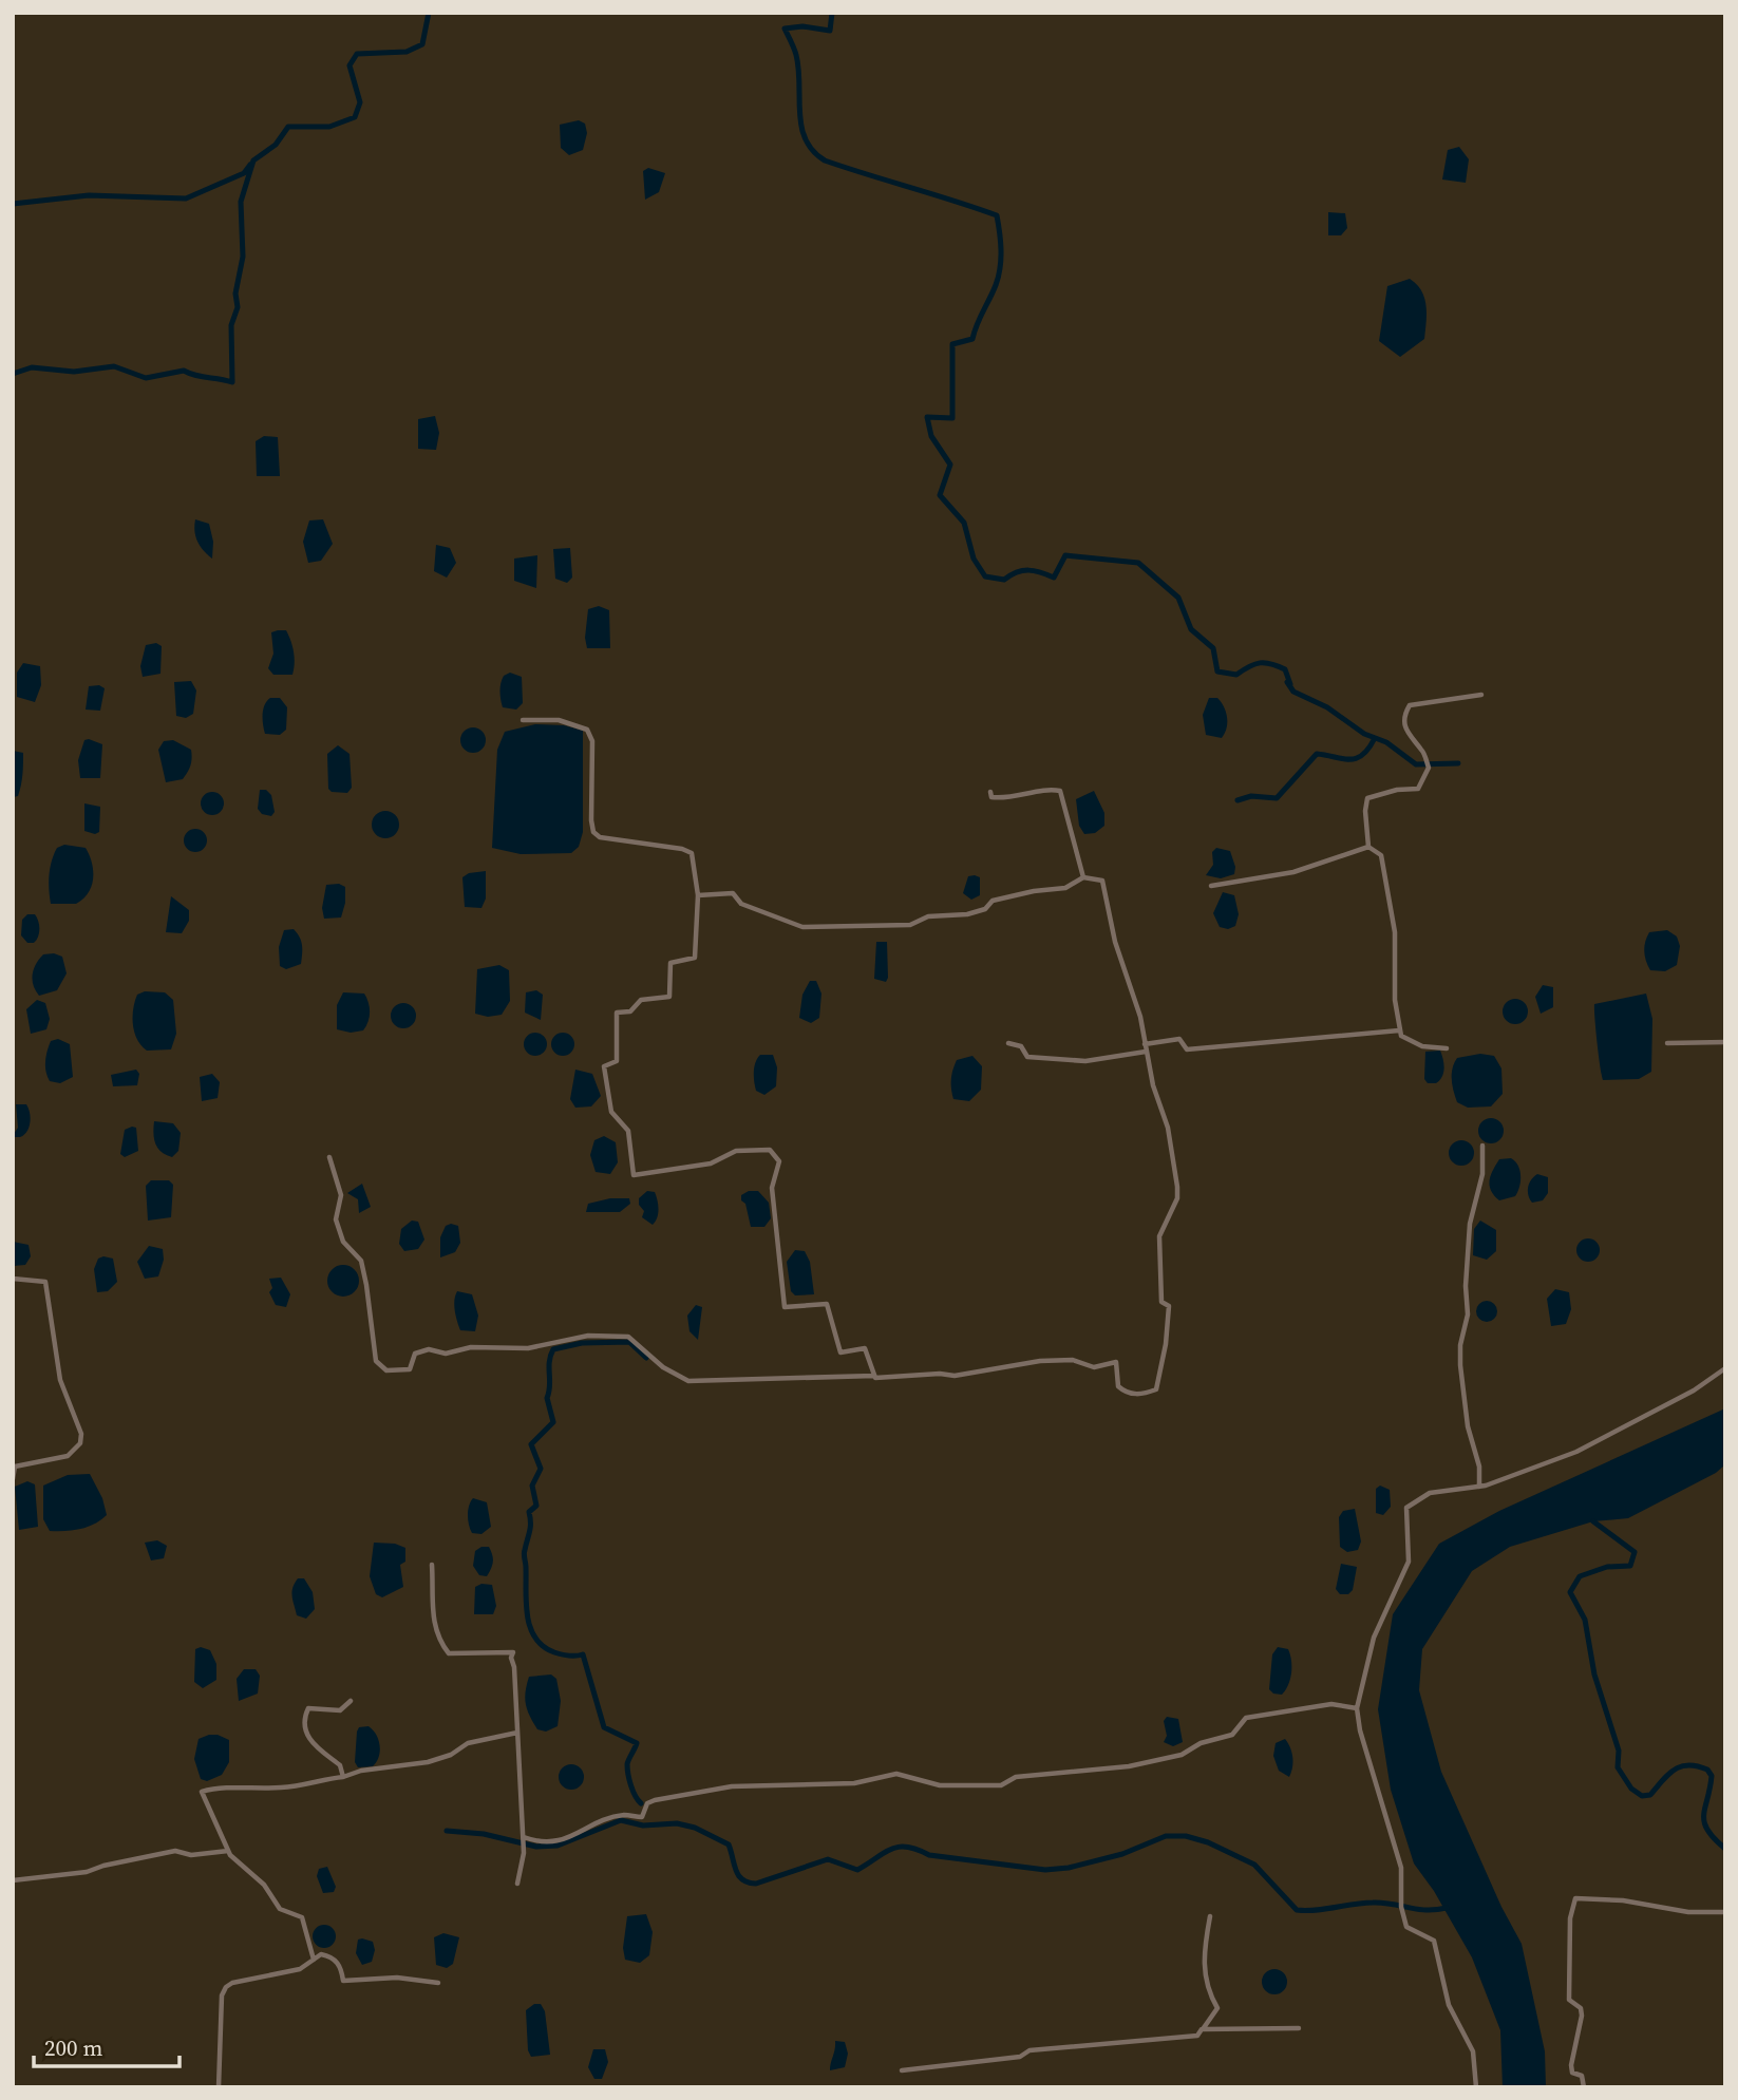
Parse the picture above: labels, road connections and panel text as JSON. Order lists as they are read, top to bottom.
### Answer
{
  "scale_bar": "200 m"
}
